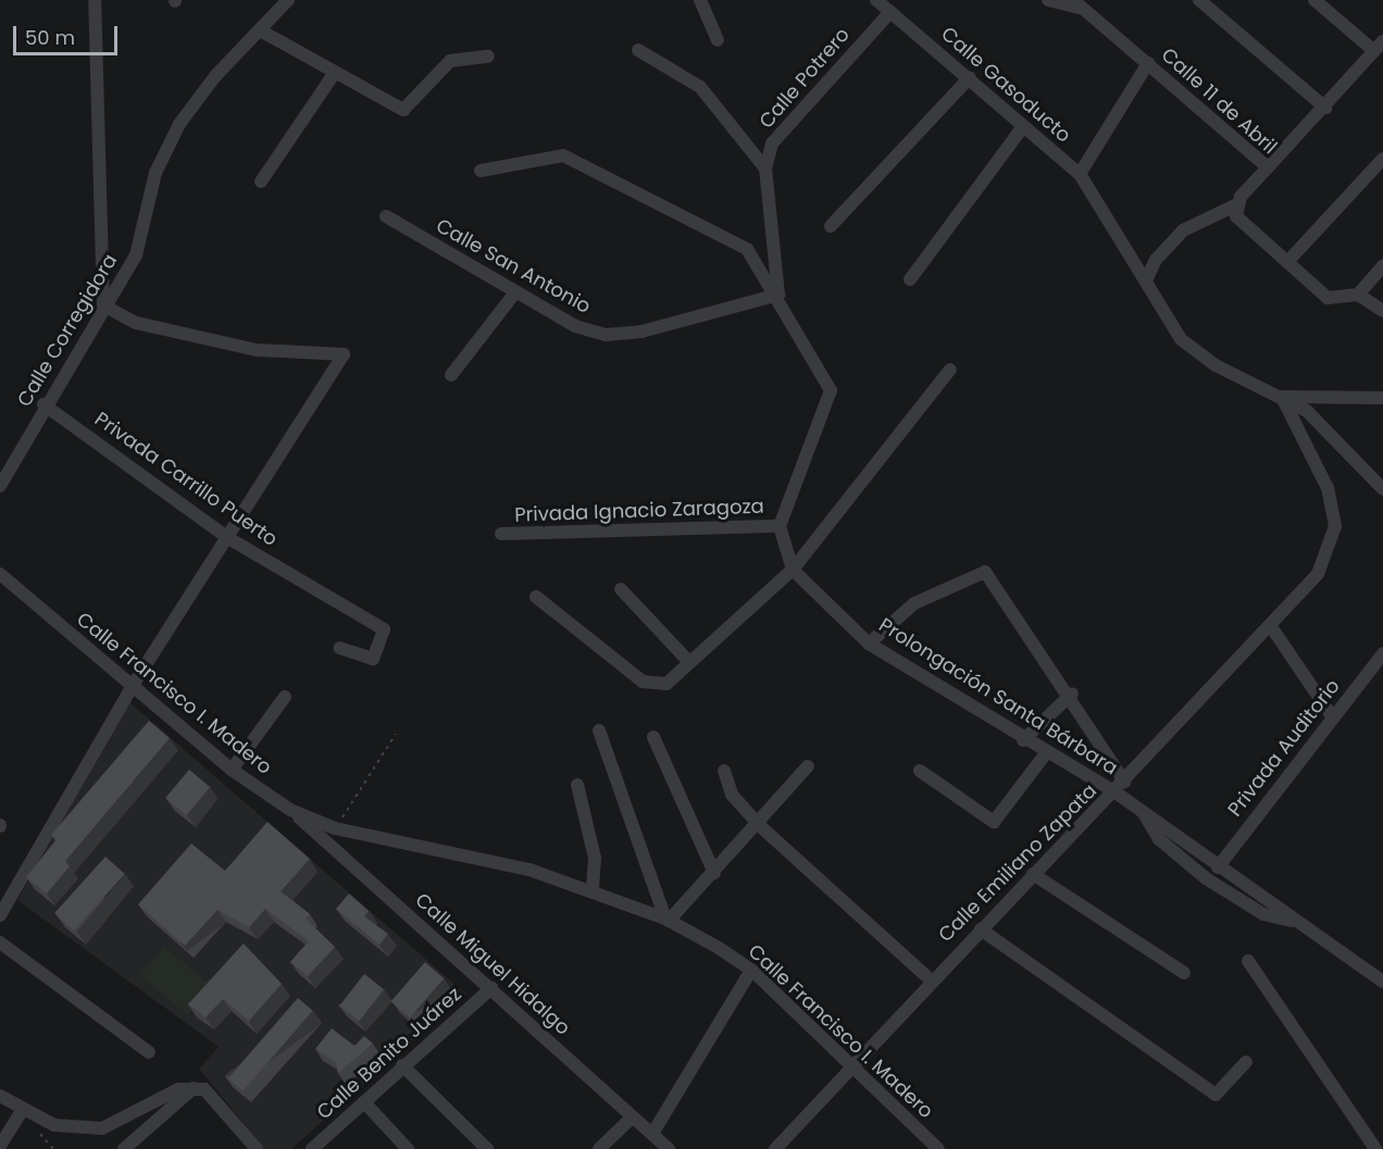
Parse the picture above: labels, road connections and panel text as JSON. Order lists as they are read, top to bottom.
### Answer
{
  "streets": {
    "street": [
      "Calle Potrero",
      "Calle Gasoducto",
      "Calle 11 de Abril",
      "Calle San Antonio",
      "Calle Corregidora",
      "Privada Carrillo Puerto",
      "Privada Ignacio Zaragoza",
      "Calle Francisco I. Madero",
      "Prolongación Santa Bárbara",
      "Privada Auditorio",
      "Calle Emiliano Zapata",
      "Calle Miguel Hidalgo",
      "Calle Benito Juárez"
    ]
  },
  "crossings": [
    ["Calle Potrero", "Calle Gasoducto"],
    ["Calle Potrero", "Calle San Antonio"],
    ["Calle Gasoducto", "Calle Emiliano Zapata"],
    ["Calle Corregidora", "Privada Carrillo Puerto"],
    ["Privada Ignacio Zaragoza", "Prolongación Santa Bárbara"],
    ["Calle Francisco I. Madero", "Calle Emiliano Zapata"],
    ["Calle Francisco I. Madero", "Calle Miguel Hidalgo"],
    ["Prolongación Santa Bárbara", "Privada Auditorio"],
    ["Prolongación Santa Bárbara", "Calle Emiliano Zapata"],
    ["Calle Miguel Hidalgo", "Calle Benito Juárez"]
  ],
  "scale_bar": "50 m"
}
